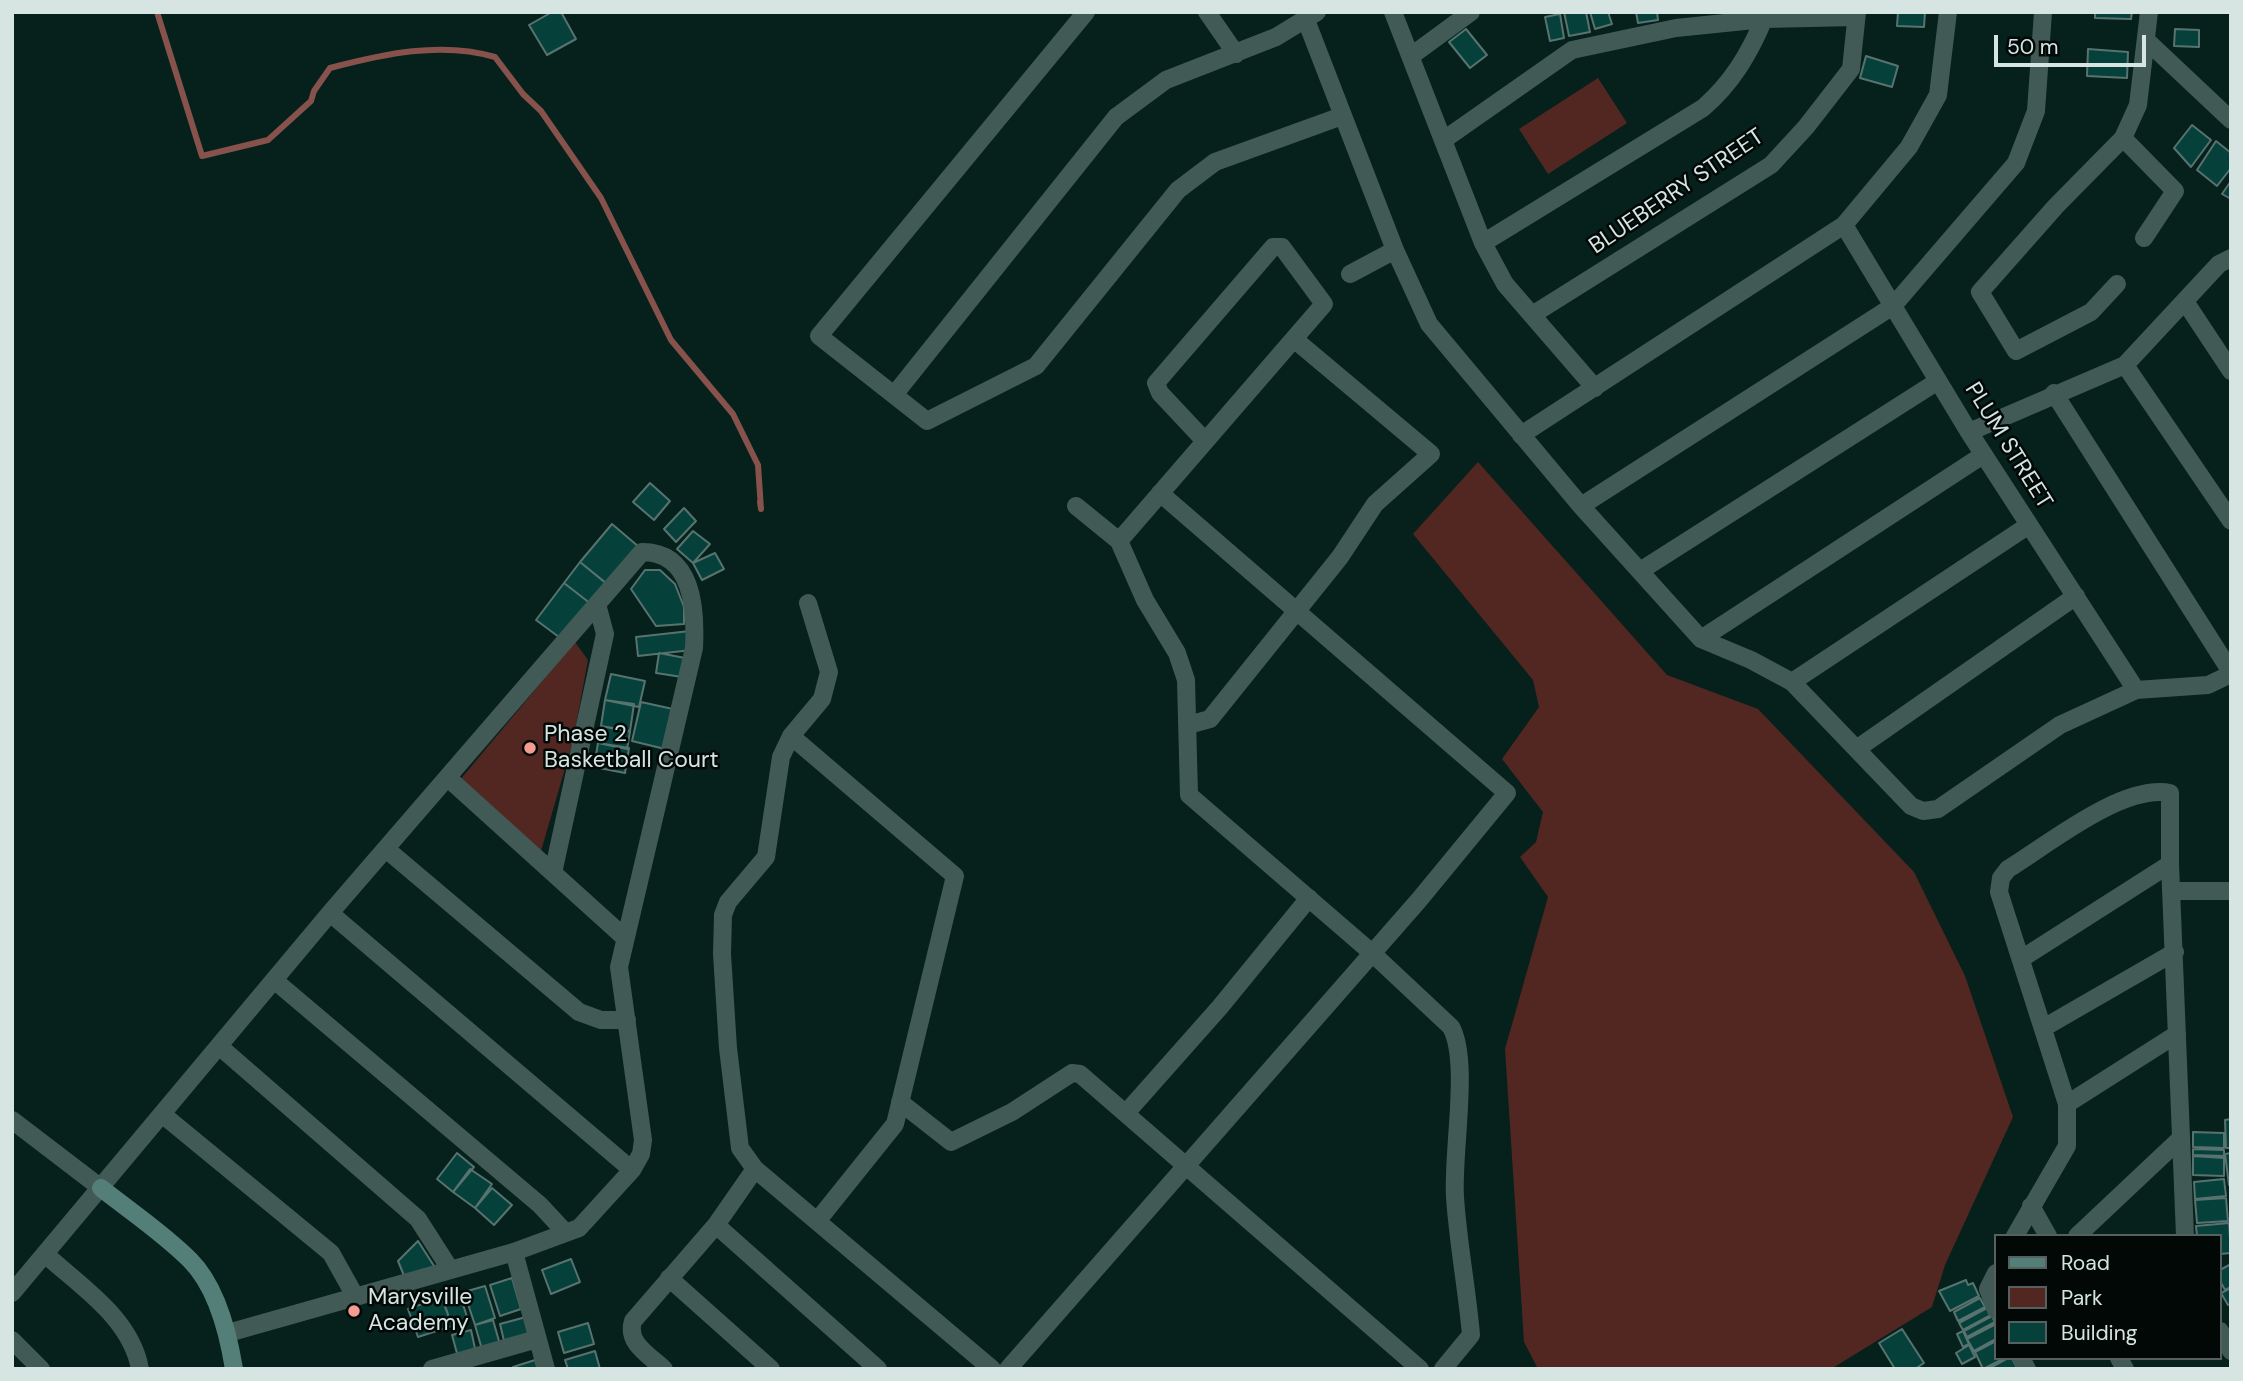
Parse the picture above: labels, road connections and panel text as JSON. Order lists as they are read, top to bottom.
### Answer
{
  "streets": {
    "street": ["BLUEBERRY STREET", "PLUM STREET"]
  },
  "places": ["Phase 2 Basketball Court", "Marysville Academy"],
  "legend": ["Road", "Park", "Building"],
  "scale_bar": "50 m"
}
